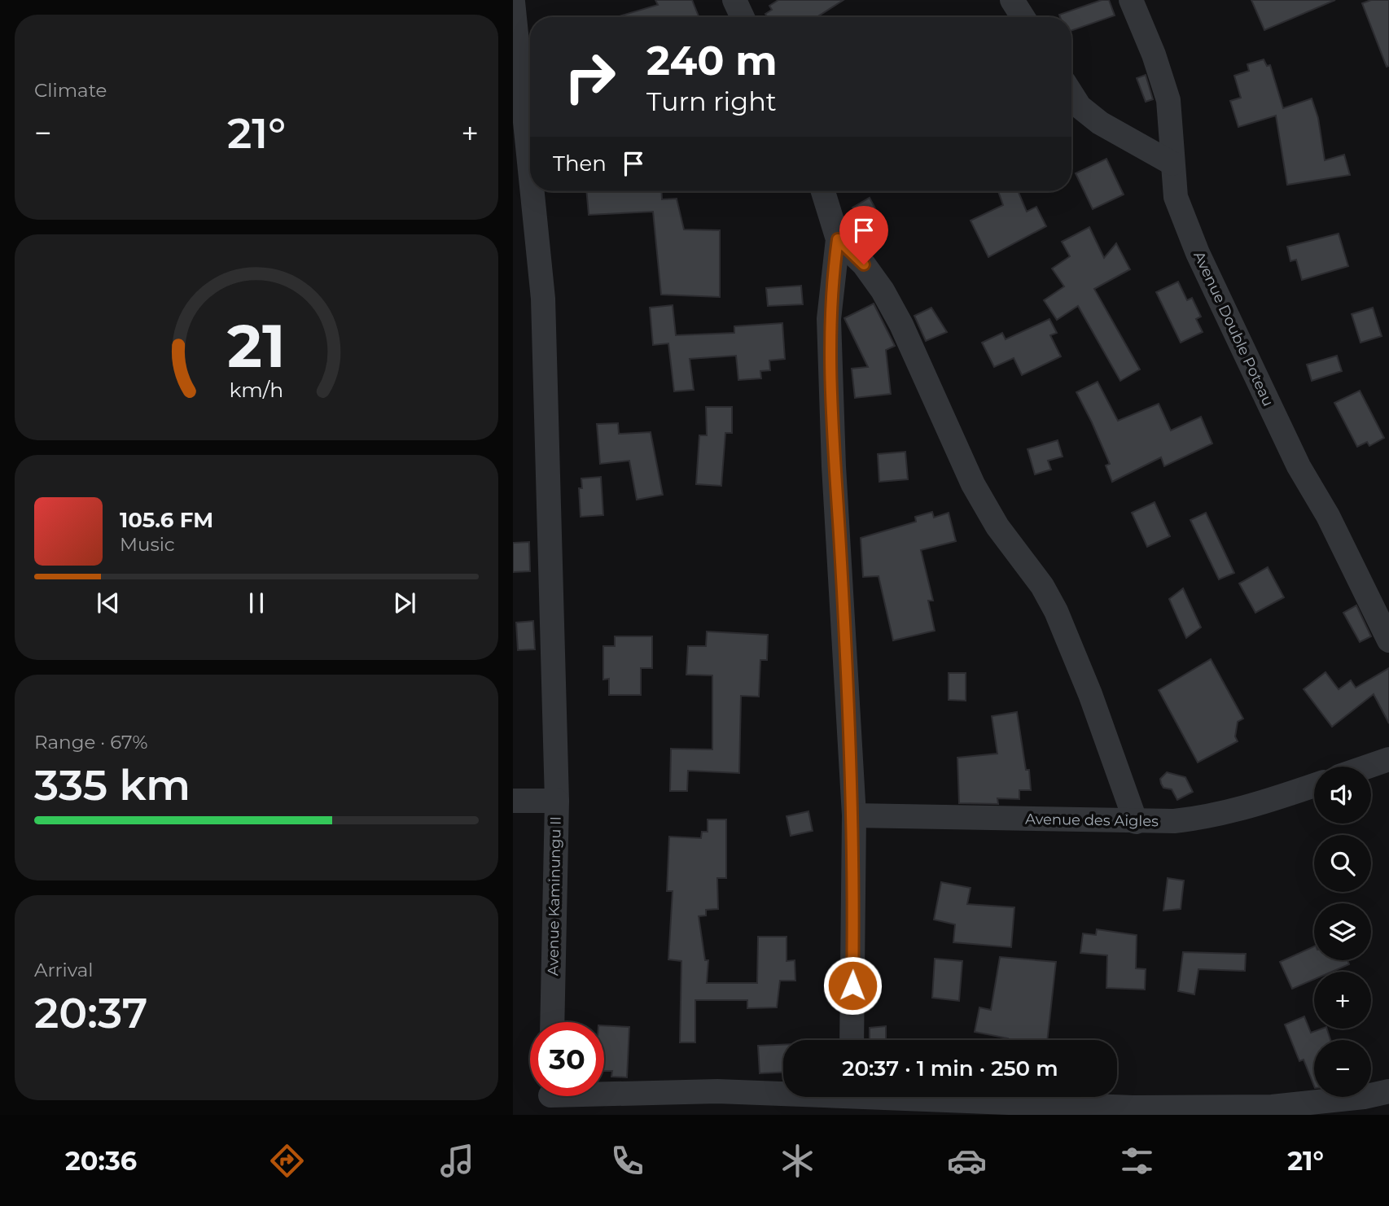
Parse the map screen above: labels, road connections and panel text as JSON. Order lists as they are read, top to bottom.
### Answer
{
  "streets": {
    "street": ["Avenue Double Poteau", "Avenue des Aigles", "Avenue Kaminungu II"]
  },
  "page": {
    "tile": [
      "Climate",
      ["Range · 67%", "335 km"],
      ["Arrival", "20:37"]
    ],
    "turn": ["240 m", "Turn right"],
    "heat": ["−", "21°", "+"],
    "then": "Then",
    "song": ["105.6 FM", "Music"],
    "map_buttons": ["+", "−"],
    "limit": "30",
    "trip": "20:37 · 1 min · 250 m",
    "tabs": ["20:36", "21°"],
    "gauge": ["21", "km/h"]
  }
}
